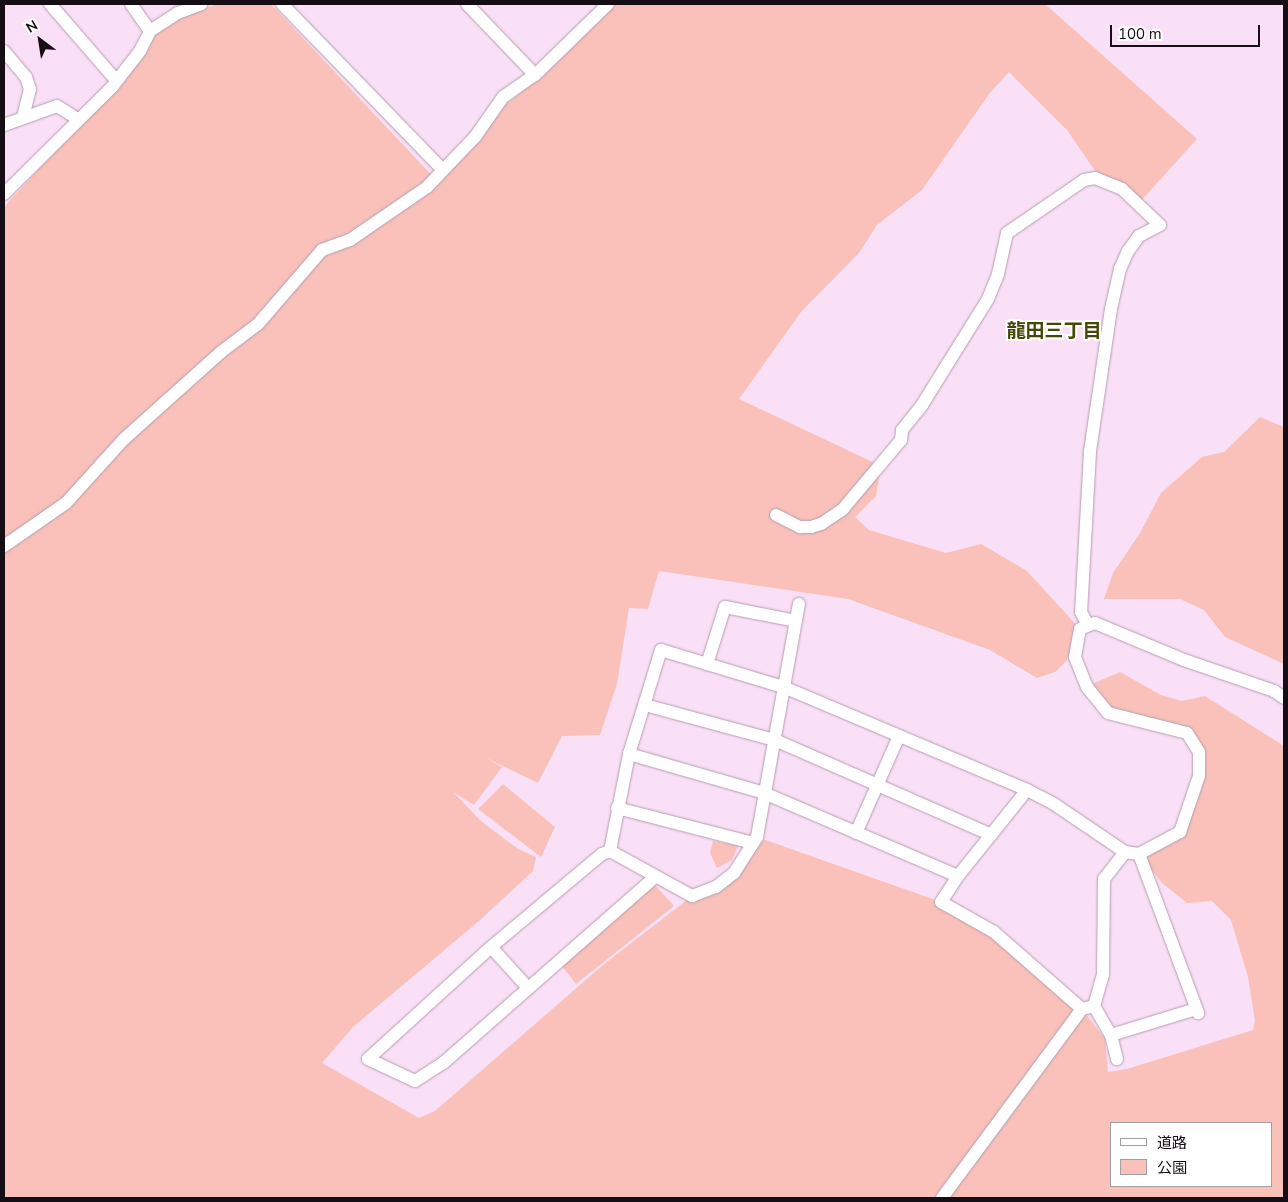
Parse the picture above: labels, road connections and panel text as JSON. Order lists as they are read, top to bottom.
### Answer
{
  "districts": ["龍田三丁目"],
  "legend": ["道路", "公園"],
  "scale_bar": "100 m",
  "north": "top left"
}
